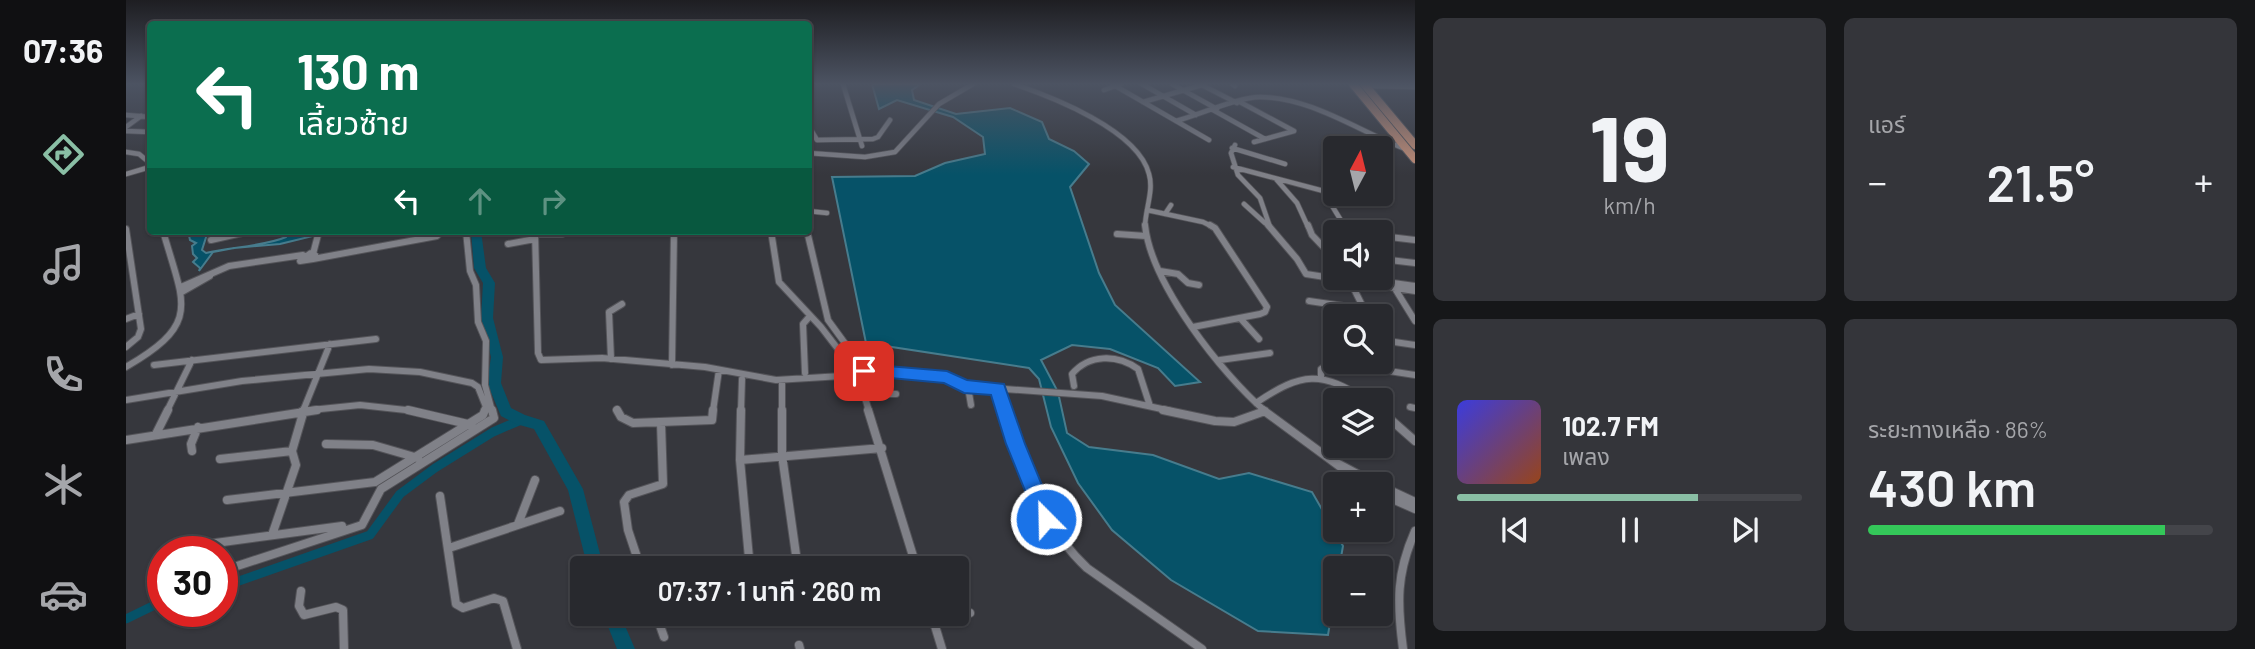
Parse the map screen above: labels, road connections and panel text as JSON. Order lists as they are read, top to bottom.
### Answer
{
  "north": "top",
  "page": {
    "tabs": "07:36",
    "tile": [
      ["19", "km/h"],
      "แอร์",
      ["ระยะทางเหลือ · 86%", "430 km"]
    ],
    "turn": ["130 m", "เลี้ยวซ้าย"],
    "map_buttons": ["+", "−"],
    "heat": ["−", "21.5°", "+"],
    "song": ["102.7 FM", "เพลง"],
    "limit": "30",
    "trip": "07:37 · 1 นาที · 260 m"
  }
}
